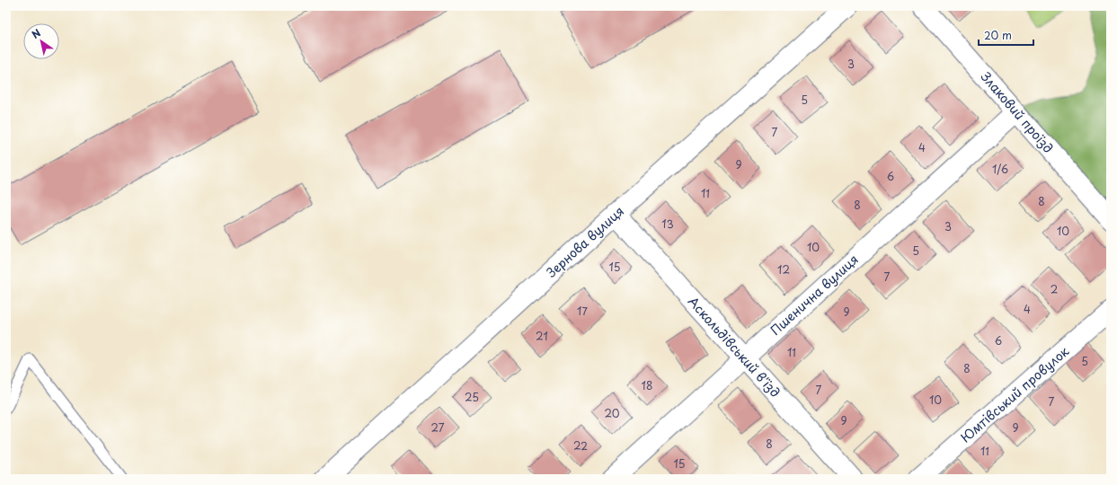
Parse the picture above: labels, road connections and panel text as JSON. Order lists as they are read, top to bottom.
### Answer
{
  "streets": {
    "street": [
      "Злаковий проїзд",
      "Зернова вулиця",
      "Пшенична вулиця",
      "Аскольдівський в'їзд",
      "Юмтівський провулок"
    ]
  },
  "crossings": [
    ["Злаковий проїзд", "Пшенична вулиця"],
    ["Зернова вулиця", "Аскольдівський в'їзд"],
    ["Пшенична вулиця", "Аскольдівський в'їзд"]
  ],
  "house_numbers": [
    "3",
    "5",
    "7",
    "4",
    "9",
    "1/6",
    "6",
    "11",
    "8",
    "8",
    "13",
    "3",
    "10",
    "10",
    "5",
    "15",
    "12",
    "7",
    "2",
    "4",
    "17",
    "9",
    "21",
    "6",
    "11",
    "5",
    "8",
    "18",
    "7",
    "25",
    "10",
    "7",
    "20",
    "9",
    "27",
    "9",
    "8",
    "22",
    "11",
    "15"
  ],
  "scale_bar": "20 m",
  "north": "top left"
}
